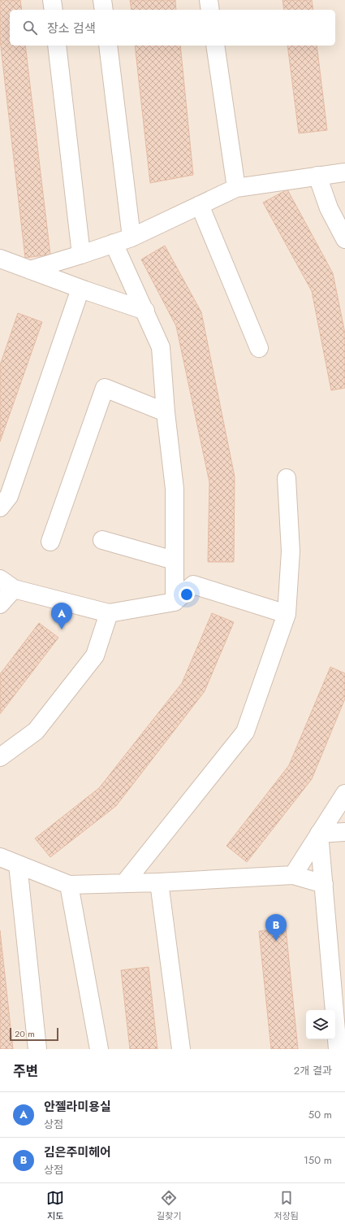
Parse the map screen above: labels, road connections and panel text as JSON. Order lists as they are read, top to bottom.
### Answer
{
  "scale_bar": "20 m",
  "page": {
    "search": "장소 검색",
    "pins": ["A", "B"],
    "scale": "20 m",
    "heading": ["주변", "2개 결과"],
    "list": [
      {
        "mark": "A",
        "name": "안젤라미용실",
        "note": "상점",
        "value": "50 m"
      },
      {
        "mark": "B",
        "name": "김은주미헤어",
        "note": "상점",
        "value": "150 m"
      }
    ],
    "nav": ["지도", "길찾기", "저장됨"]
  }
}
